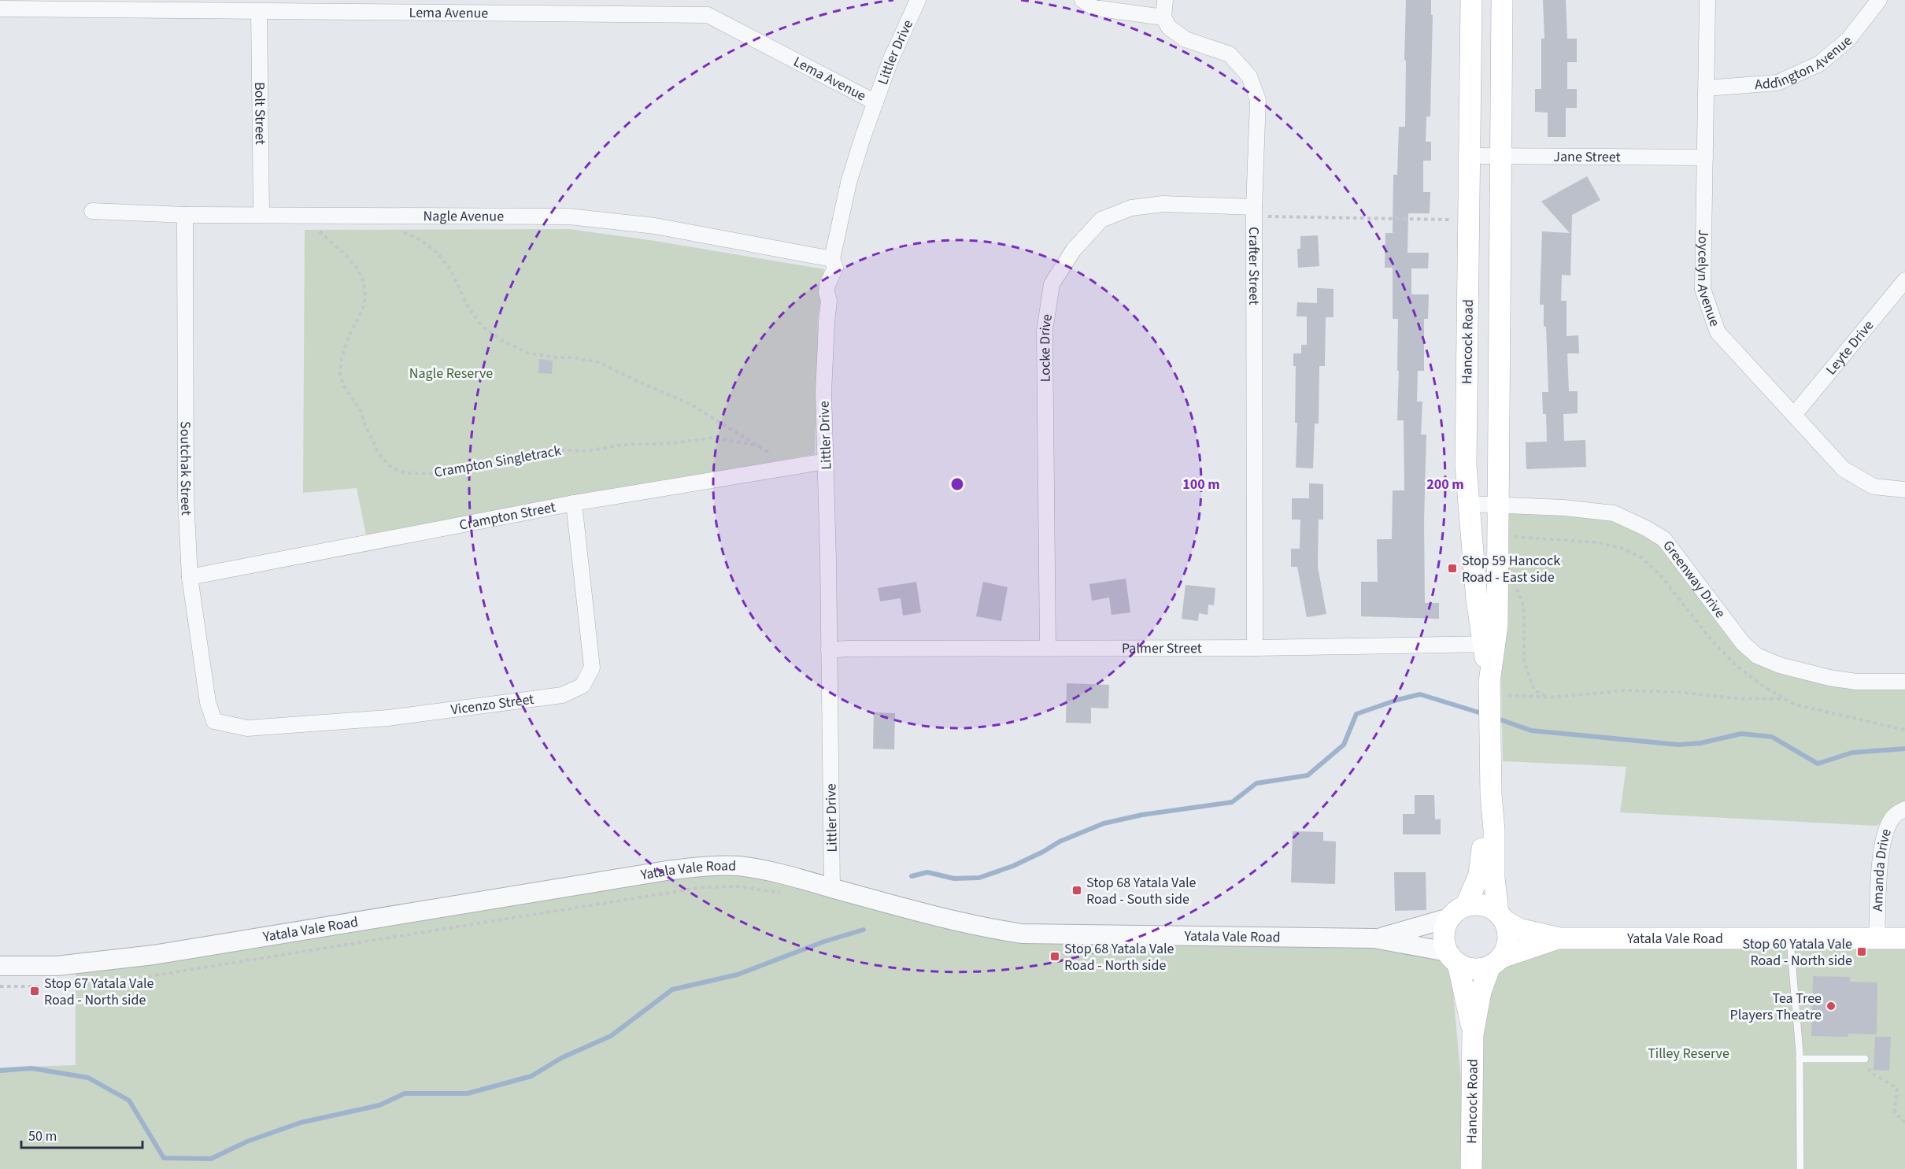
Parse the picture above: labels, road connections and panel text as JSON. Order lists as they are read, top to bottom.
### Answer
{
  "streets": {
    "main road": ["Hancock Road", "Yatala Vale Road"],
    "street": [
      "Lema Avenue",
      "Littler Drive",
      "Addington Avenue",
      "Bolt Street",
      "Jane Street",
      "Nagle Avenue",
      "Crafter Street",
      "Joycelyn Avenue",
      "Locke Drive",
      "Leyte Drive",
      "Soutchak Street",
      "Crampton Street",
      "Greenway Drive",
      "Palmer Street",
      "Vicenzo Street",
      "Amanda Drive"
    ],
    "path": ["Crampton Singletrack"]
  },
  "crossings": [
    ["Lema Avenue", "Littler Drive"],
    ["Lema Avenue", "Bolt Street"],
    ["Littler Drive", "Nagle Avenue"],
    ["Littler Drive", "Crampton Street"],
    ["Littler Drive", "Palmer Street"],
    ["Littler Drive", "Yatala Vale Road"],
    ["Addington Avenue", "Joycelyn Avenue"],
    ["Bolt Street", "Nagle Avenue"],
    ["Jane Street", "Joycelyn Avenue"],
    ["Jane Street", "Hancock Road"],
    ["Nagle Avenue", "Crampton Singletrack"],
    ["Nagle Avenue", "Soutchak Street"],
    ["Crafter Street", "Locke Drive"],
    ["Crafter Street", "Palmer Street"],
    ["Joycelyn Avenue", "Leyte Drive"],
    ["Hancock Road", "Greenway Drive"],
    ["Hancock Road", "Palmer Street"],
    ["Hancock Road", "Yatala Vale Road"],
    ["Locke Drive", "Palmer Street"],
    ["Soutchak Street", "Crampton Street"],
    ["Soutchak Street", "Vicenzo Street"],
    ["Crampton Street", "Vicenzo Street"],
    ["Amanda Drive", "Yatala Vale Road"]
  ],
  "parks": ["Nagle Reserve", "Tilley Reserve"],
  "places": {
    "transit": [
      "Stop 59 Hancock Road - East side",
      "Stop 68 Yatala Vale Road - South side",
      "Stop 60 Yatala Vale Road - North side",
      "Stop 68 Yatala Vale Road - North side",
      "Stop 67 Yatala Vale Road - North side"
    ],
    "other": ["Tea Tree Players Theatre"]
  },
  "scale_bar": "50 m",
  "rings": ["100 m", "200 m"]
}
